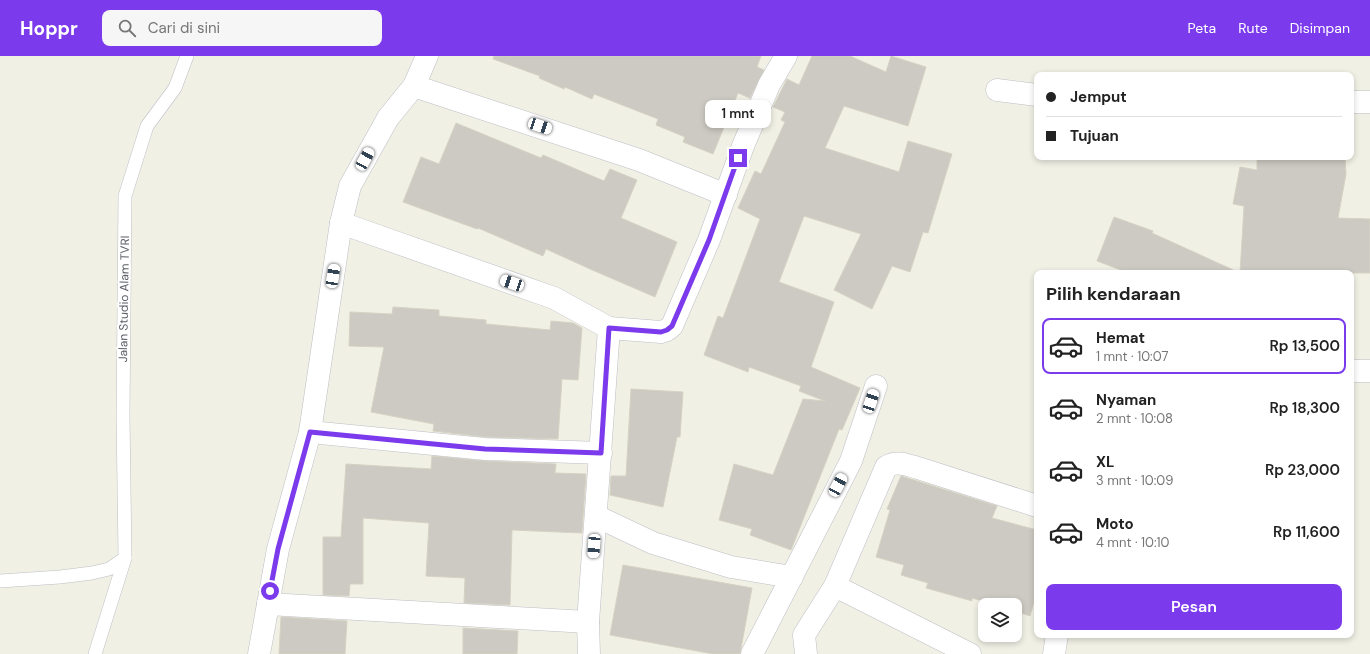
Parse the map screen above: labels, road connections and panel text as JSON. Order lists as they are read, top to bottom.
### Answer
{
  "streets": {
    "lane": ["Jalan Studio Alam TVRI"]
  },
  "page": {
    "header": "Hoppr",
    "search": "Cari di sini",
    "nav": ["Peta", "Rute", "Disimpan"],
    "banner": ["Jemput", "Tujuan"],
    "bubble": "1 mnt",
    "heading": "Pilih kendaraan",
    "list": [
      {
        "name": "Hemat",
        "note": "1 mnt · 10:07",
        "value": "Rp 13,500"
      },
      {
        "name": "Nyaman",
        "note": "2 mnt · 10:08",
        "value": "Rp 18,300"
      },
      {
        "name": "XL",
        "note": "3 mnt · 10:09",
        "value": "Rp 23,000"
      },
      {
        "name": "Moto",
        "note": "4 mnt · 10:10",
        "value": "Rp 11,600"
      }
    ],
    "buttons": "Pesan"
  }
}
